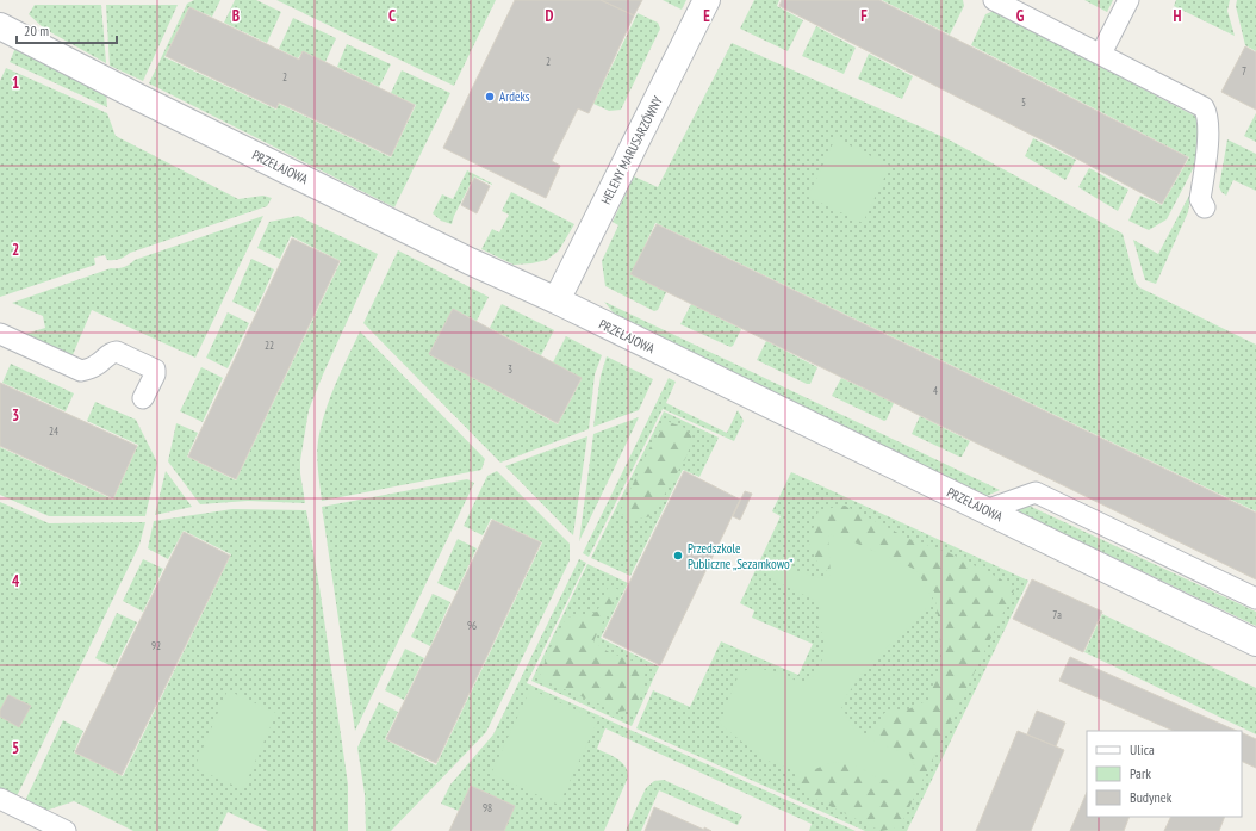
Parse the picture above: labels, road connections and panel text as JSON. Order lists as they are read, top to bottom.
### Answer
{
  "streets": {
    "street": ["HELENY MARUSARZÓWNY", "PRZEŁAJOWA"]
  },
  "crossings": [
    ["HELENY MARUSARZÓWNY", "PRZEŁAJOWA"]
  ],
  "places": ["Ardeks", "Przedszkole Publiczne „Sezamkowo”"],
  "house_numbers": [
    "2",
    "7",
    "2",
    "5",
    "22",
    "3",
    "4",
    "24",
    "7a",
    "96",
    "92",
    "98"
  ],
  "legend": ["Ulica", "Park", "Budynek"],
  "scale_bar": "20 m",
  "grid": {
    "columns": [
      "B",
      "C",
      "D",
      "E",
      "F",
      "G",
      "H"
    ],
    "rows": [
      "1",
      "2",
      "3",
      "4",
      "5"
    ]
  }
}
